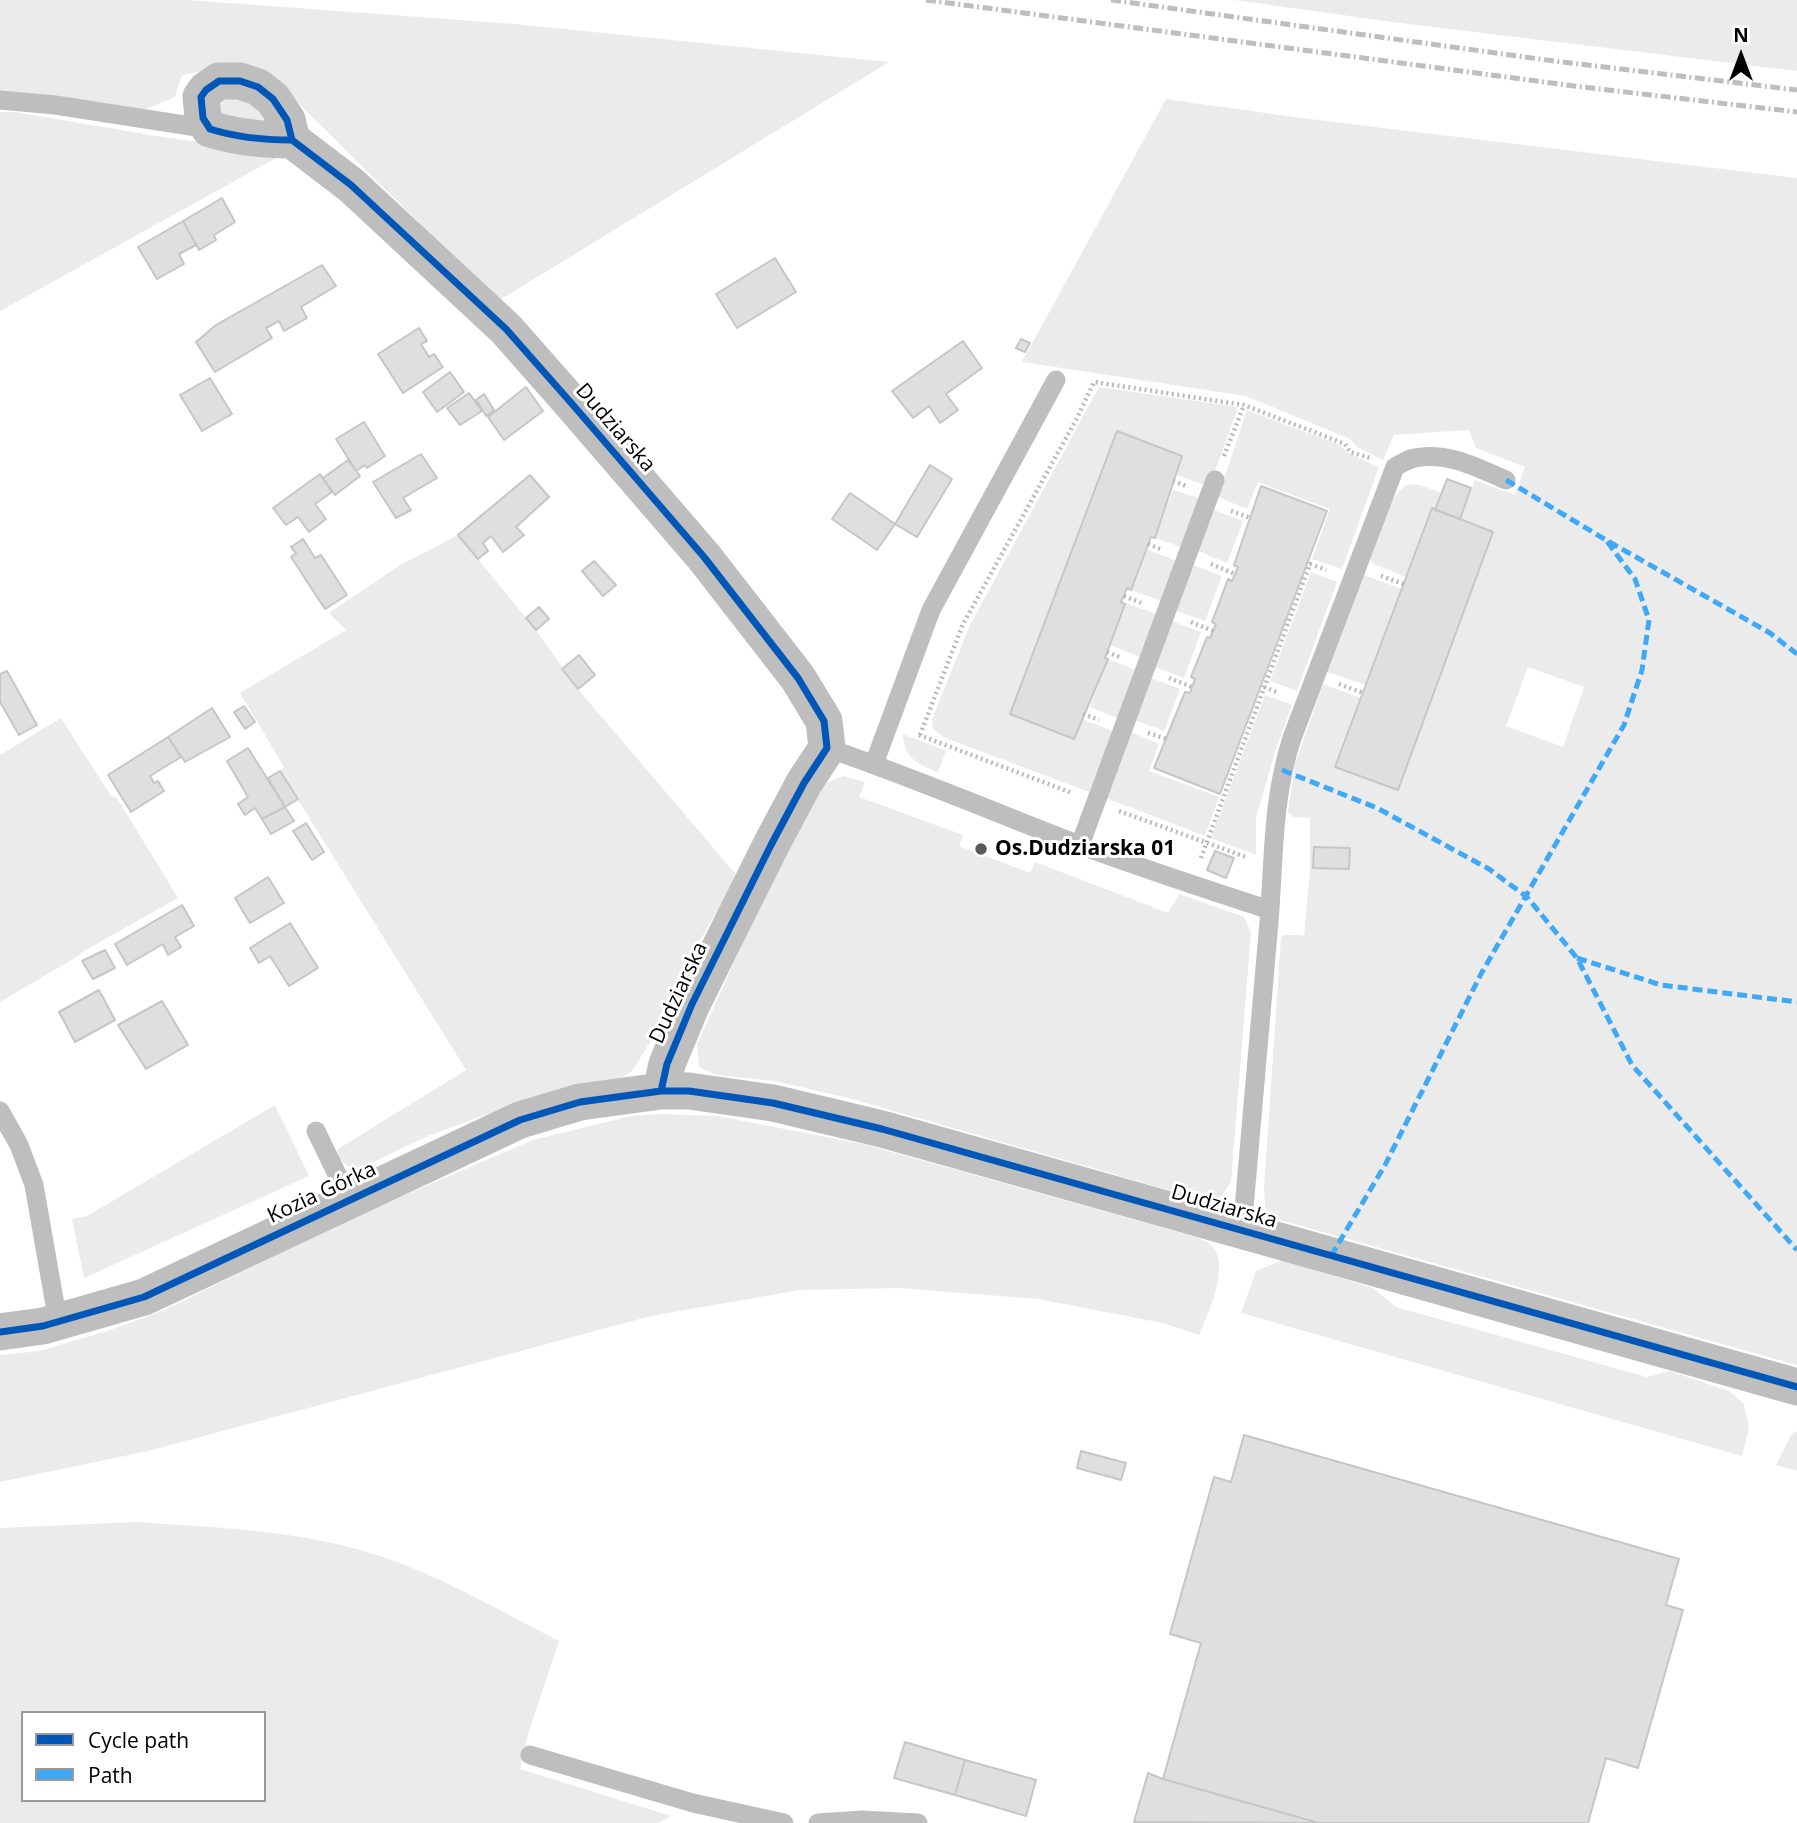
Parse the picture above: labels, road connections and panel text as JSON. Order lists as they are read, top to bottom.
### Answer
{
  "streets": {
    "street": ["Dudziarska", "Kozia Górka"]
  },
  "crossings": [
    ["Dudziarska", "Kozia Górka"]
  ],
  "places": ["Os.Dudziarska 01"],
  "legend": ["Cycle path", "Path"],
  "north": "top"
}
